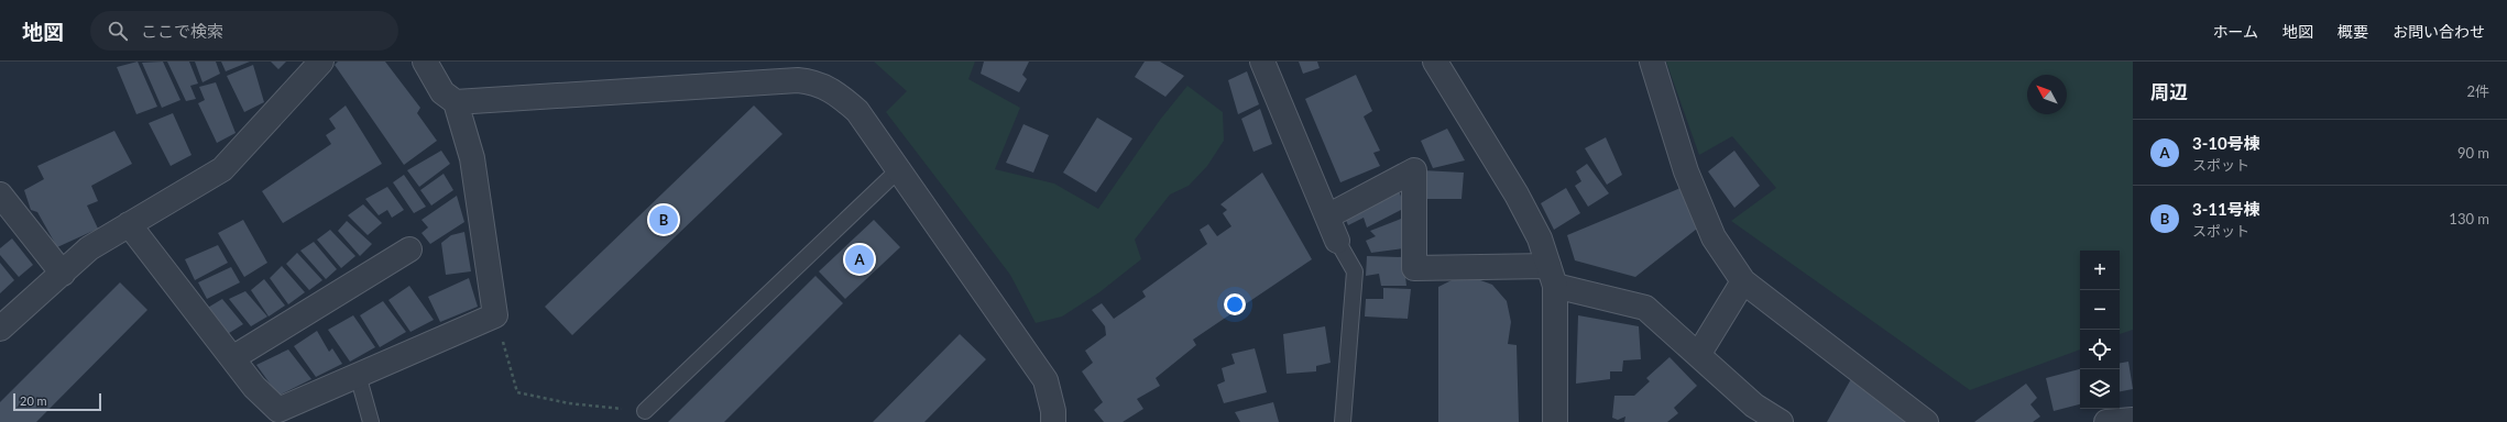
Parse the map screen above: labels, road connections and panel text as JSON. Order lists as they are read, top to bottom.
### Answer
{
  "scale_bar": "20 m",
  "north": "top left",
  "page": {
    "header": "地図",
    "search": "ここで検索",
    "nav": [
      "ホーム",
      "地図",
      "概要",
      "お問い合わせ"
    ],
    "heading": ["周辺", "2件"],
    "list": [
      {
        "mark": "A",
        "name": "3-10号棟",
        "note": "スポット",
        "value": "90 m"
      },
      {
        "mark": "B",
        "name": "3-11号棟",
        "note": "スポット",
        "value": "130 m"
      }
    ],
    "pins": ["B", "A"],
    "map_buttons": ["+", "−"],
    "scale": "20 m"
  }
}
